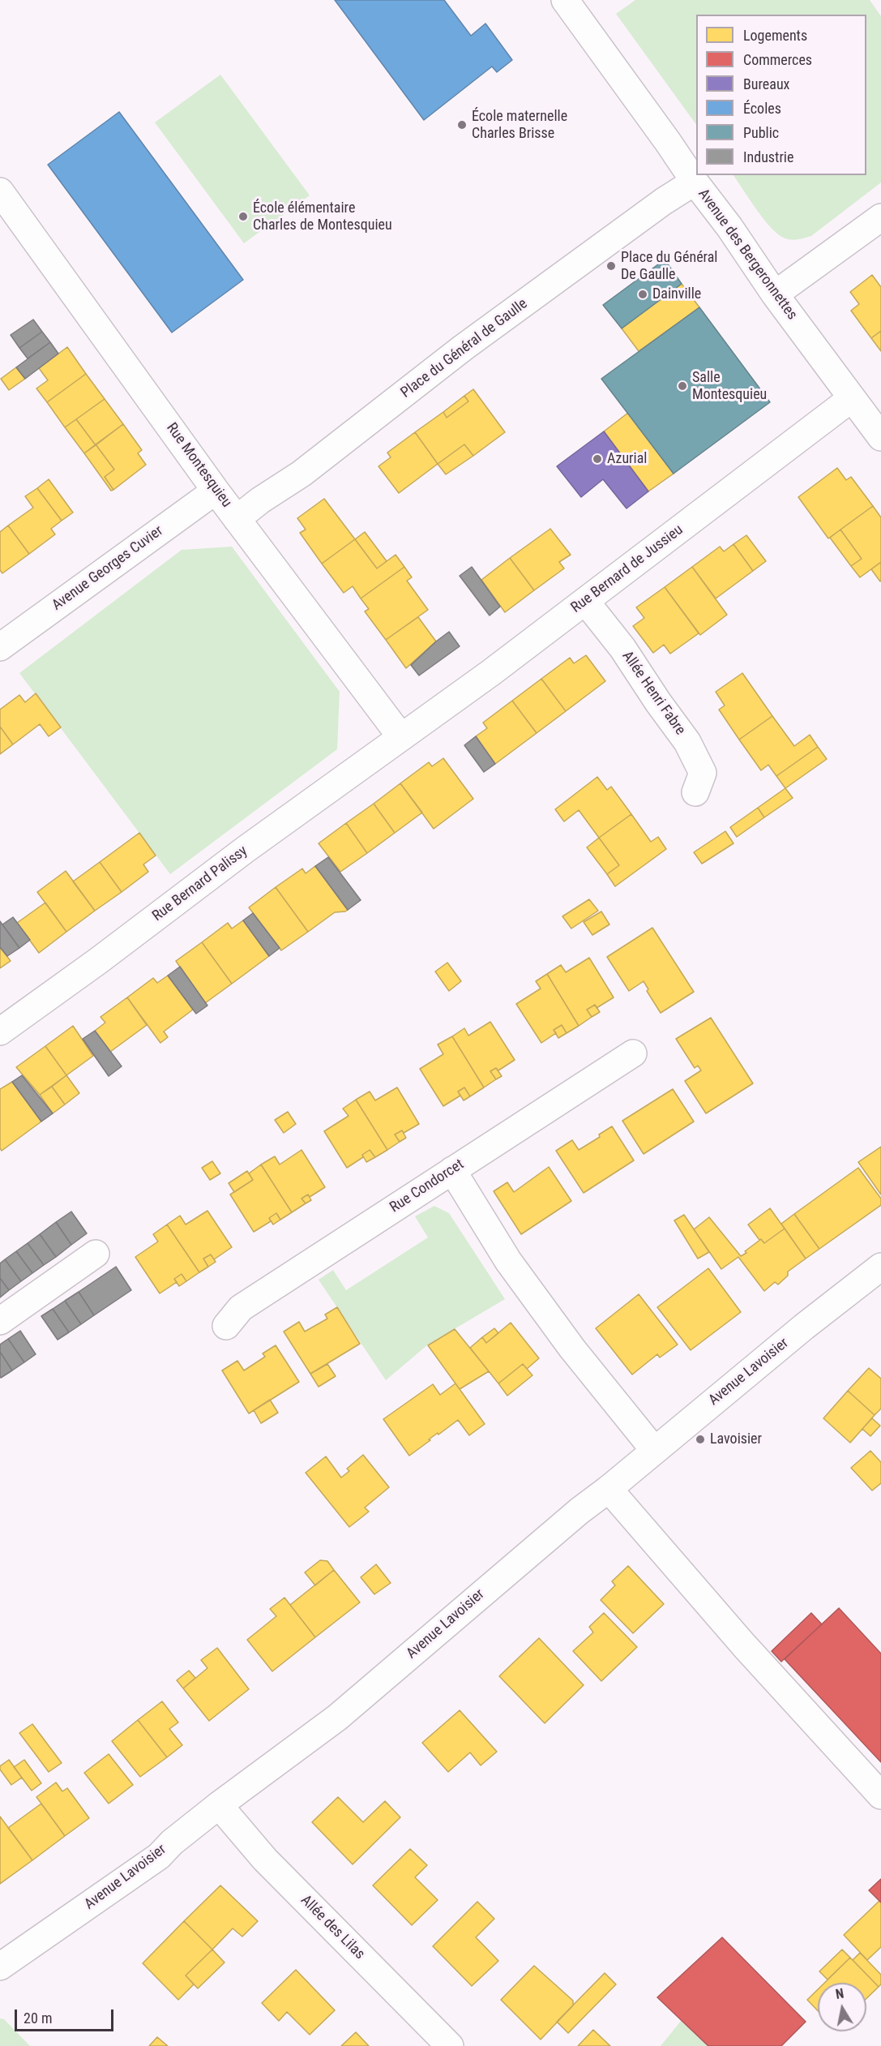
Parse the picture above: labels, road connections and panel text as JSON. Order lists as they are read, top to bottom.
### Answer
{
  "streets": {
    "street": [
      "Avenue des Bergeronnettes",
      "Place du Général de Gaulle",
      "Rue Montesquieu",
      "Avenue Georges Cuvier",
      "Rue Bernard de Jussieu",
      "Allée Henri Fabre",
      "Rue Bernard Palissy",
      "Rue Condorcet",
      "Avenue Lavoisier",
      "Allée des Lilas"
    ]
  },
  "crossings": [
    ["Avenue des Bergeronnettes", "Place du Général de Gaulle"],
    ["Avenue des Bergeronnettes", "Rue Bernard de Jussieu"],
    ["Place du Général de Gaulle", "Rue Montesquieu"],
    ["Rue Montesquieu", "Avenue Georges Cuvier"],
    ["Rue Montesquieu", "Rue Bernard de Jussieu"],
    ["Rue Montesquieu", "Rue Bernard Palissy"],
    ["Rue Bernard de Jussieu", "Allée Henri Fabre"],
    ["Rue Bernard de Jussieu", "Rue Bernard Palissy"],
    ["Avenue Lavoisier", "Allée des Lilas"]
  ],
  "places": [
    "École maternelle Charles Brisse",
    "École élémentaire Charles de Montesquieu",
    "Place du Général De Gaulle",
    "Dainville",
    "Salle Montesquieu",
    "Azurial",
    "Lavoisier"
  ],
  "legend": [
    "Logements",
    "Commerces",
    "Bureaux",
    "Écoles",
    "Public",
    "Industrie"
  ],
  "scale_bar": "20 m",
  "north": "top"
}
